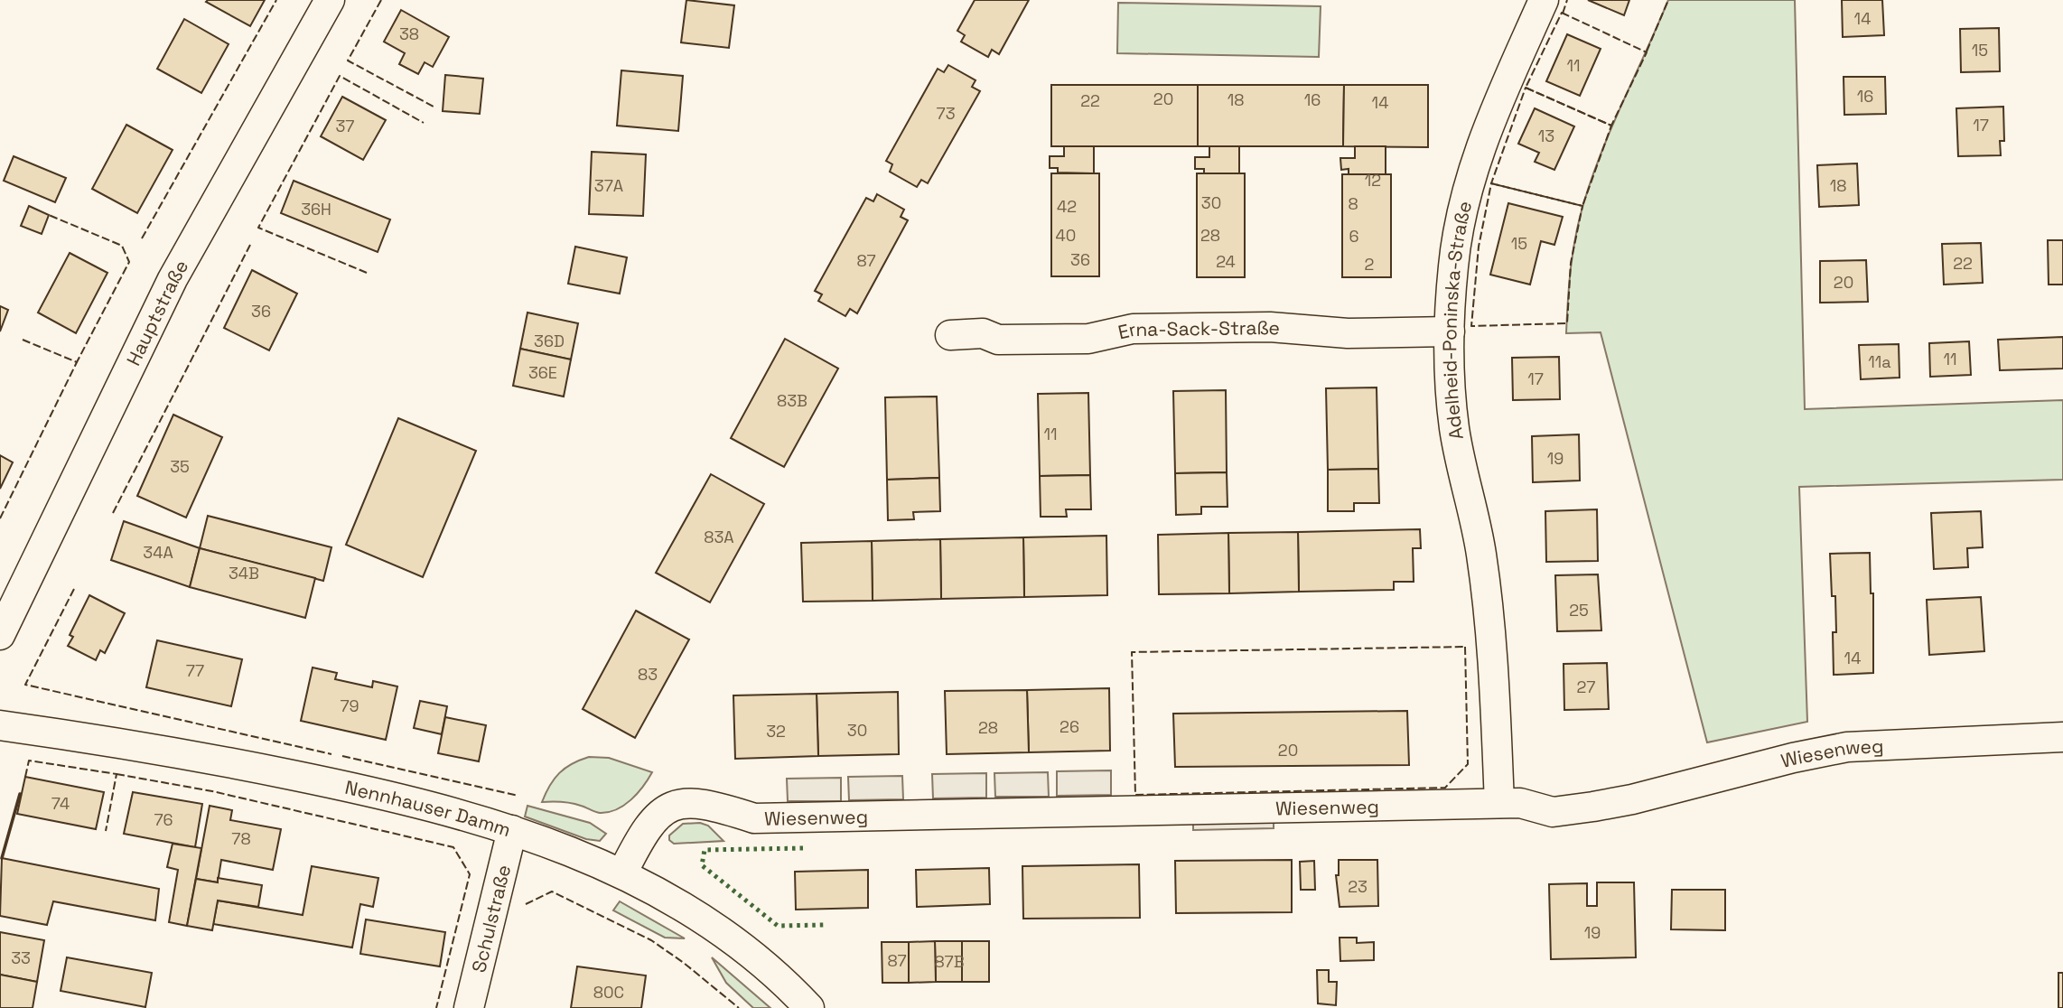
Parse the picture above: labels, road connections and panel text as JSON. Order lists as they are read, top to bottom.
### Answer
{
  "streets": {
    "street": [
      "Hauptstraße",
      "Adelheid-Poninska-Straße",
      "Erna-Sack-Straße",
      "Wiesenweg",
      "Nennhauser Damm",
      "Schulstraße"
    ]
  },
  "crossings": [
    ["Adelheid-Poninska-Straße", "Erna-Sack-Straße"],
    ["Adelheid-Poninska-Straße", "Wiesenweg"],
    ["Wiesenweg", "Nennhauser Damm"],
    ["Nennhauser Damm", "Schulstraße"]
  ],
  "house_numbers": [
    "14",
    "38",
    "15",
    "11",
    "16",
    "20",
    "18",
    "16",
    "22",
    "14",
    "73",
    "17",
    "37",
    "13",
    "12",
    "37A",
    "18",
    "30",
    "8",
    "42",
    "36H",
    "40",
    "28",
    "6",
    "15",
    "36",
    "87",
    "24",
    "22",
    "2",
    "20",
    "36",
    "36D",
    "11",
    "11a",
    "36E",
    "17",
    "83B",
    "11",
    "19",
    "35",
    "83A",
    "34A",
    "34B",
    "25",
    "14",
    "77",
    "83",
    "27",
    "79",
    "26",
    "28",
    "30",
    "32",
    "20",
    "74",
    "76",
    "78",
    "23",
    "19",
    "33",
    "87",
    "87B",
    "80C"
  ]
}
